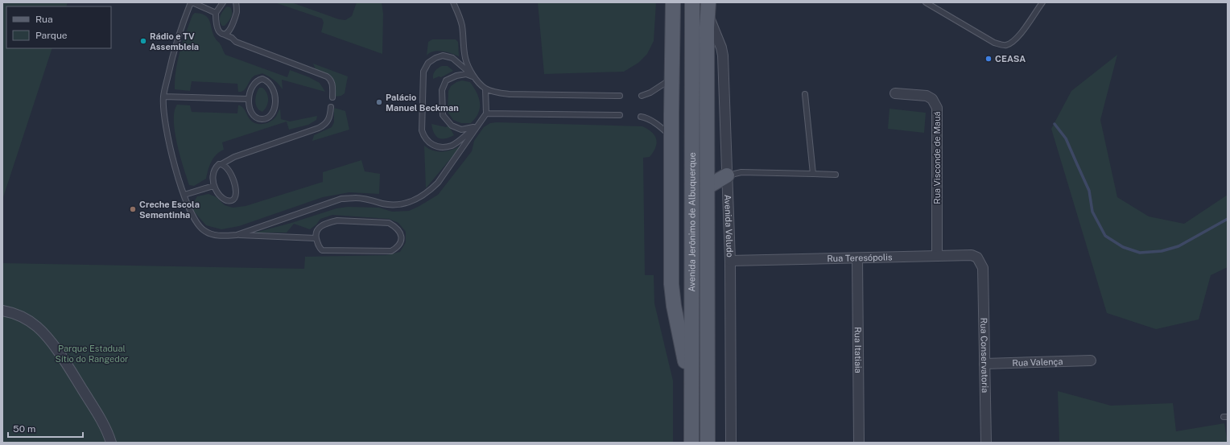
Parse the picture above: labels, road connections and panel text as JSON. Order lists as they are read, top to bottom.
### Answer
{
  "streets": {
    "main road": ["Avenida Jerônimo de Albuquerque"],
    "street": [
      "Rua Visconde de Mauá",
      "Avenida Veludo",
      "Rua Teresópolis",
      "Rua Itatiaia",
      "Rua Conservatoria",
      "Rua Valença"
    ]
  },
  "crossings": [
    ["Rua Visconde de Mauá", "Rua Teresópolis"],
    ["Avenida Jerônimo de Albuquerque", "Avenida Veludo"],
    ["Avenida Veludo", "Rua Teresópolis"],
    ["Rua Teresópolis", "Rua Itatiaia"],
    ["Rua Teresópolis", "Rua Conservatoria"],
    ["Rua Conservatoria", "Rua Valença"]
  ],
  "parks": ["Parque Estadual Sítio do Rangedor"],
  "places": [
    "Rádio e TV Assembleia",
    "CEASA",
    "Palácio Manuel Beckman",
    "Creche Escola Sementinha"
  ],
  "legend": ["Rua", "Parque"],
  "scale_bar": "50 m"
}
